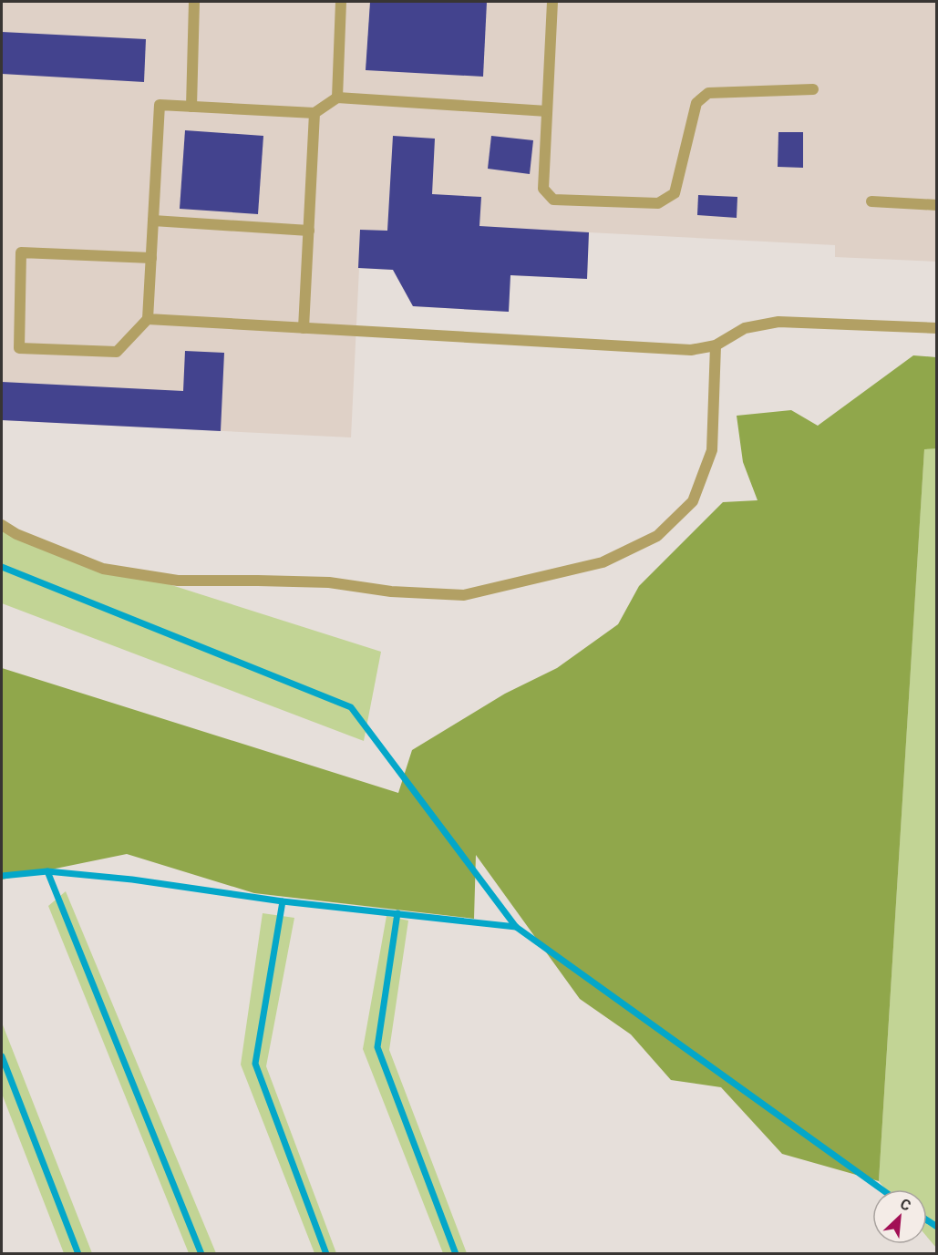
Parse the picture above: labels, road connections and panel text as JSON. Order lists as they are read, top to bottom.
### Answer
{
  "north": "top right"
}
